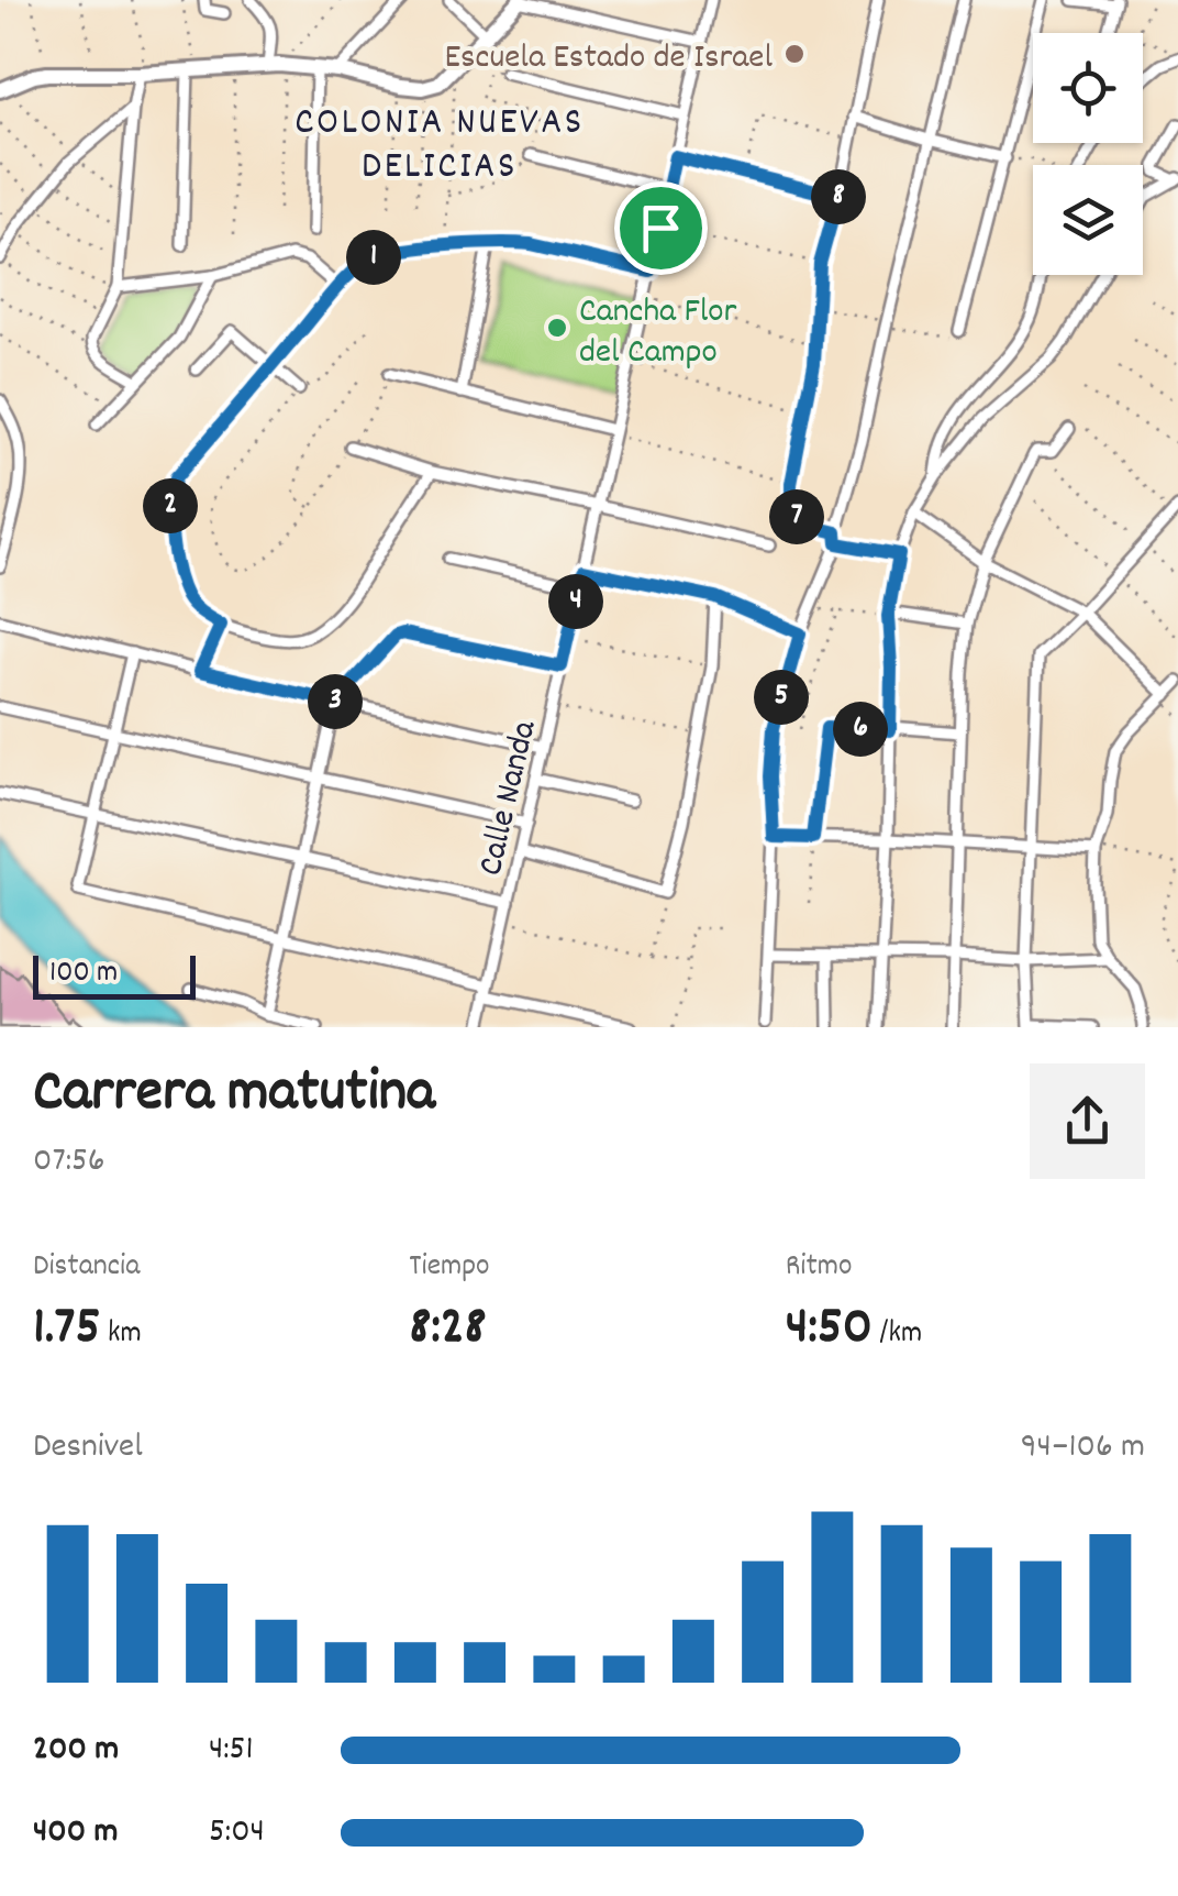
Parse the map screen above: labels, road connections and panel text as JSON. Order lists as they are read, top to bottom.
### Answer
{
  "streets": {
    "street": ["Calle Nanda"]
  },
  "districts": ["COLONIA NUEVAS DELICIAS"],
  "places": ["Escuela Estado de Israel", "Cancha Flor del Campo"],
  "scale_bar": "100 m",
  "page": {
    "pins": [
      "8",
      "1",
      "2",
      "7",
      "4",
      "5",
      "3",
      "6"
    ],
    "scale": "100 m",
    "heading": ["Carrera matutina", "07:56"],
    "stats": [
      ["Distancia", "1.75 km"],
      ["Tiempo", "8:28"],
      ["Ritmo", "4:50 /km"]
    ],
    "chart": ["Desnivel", "94–106 m"],
    "list": [
      {
        "name": "200 m",
        "note": "4:51"
      },
      {
        "name": "400 m",
        "note": "5:04"
      }
    ]
  }
}
